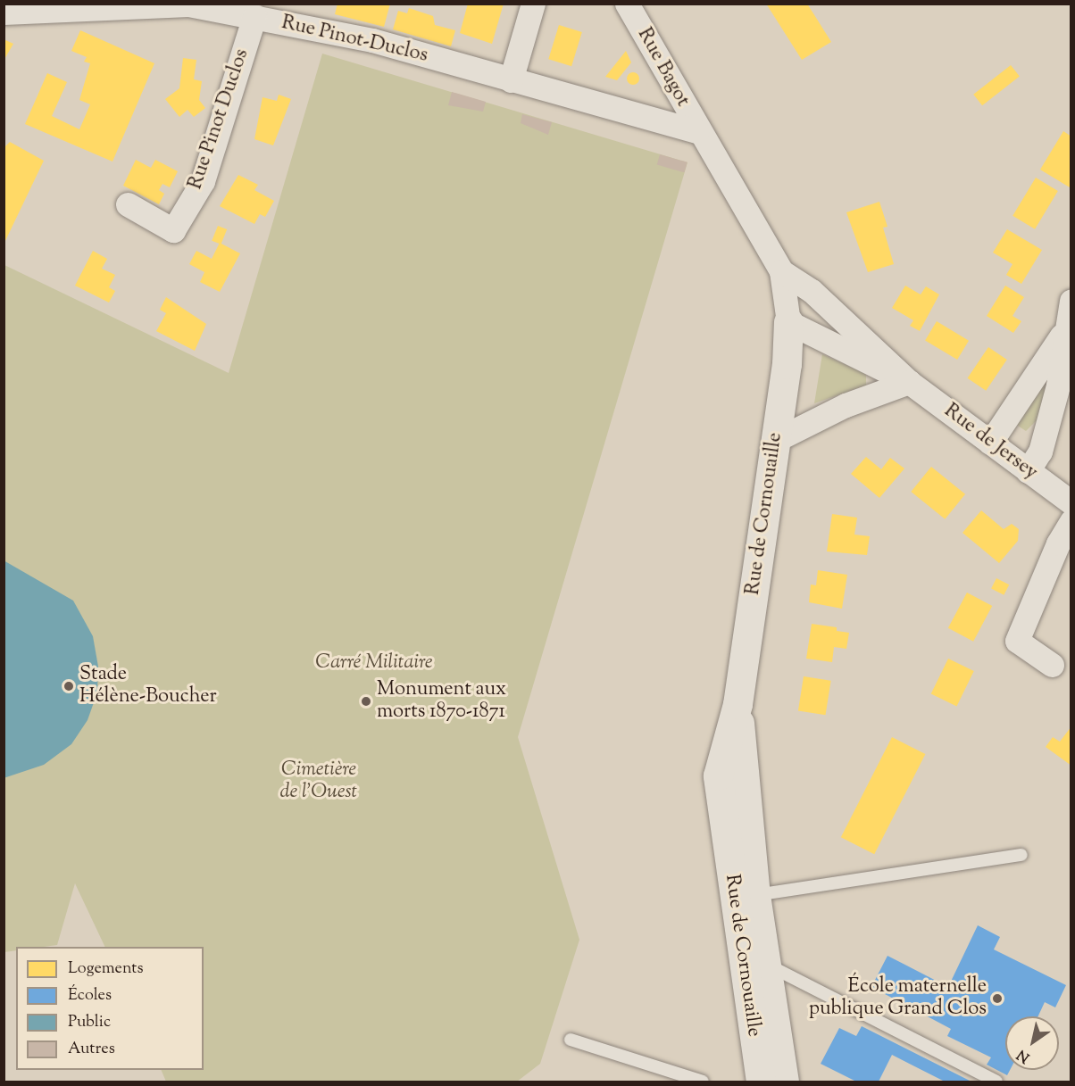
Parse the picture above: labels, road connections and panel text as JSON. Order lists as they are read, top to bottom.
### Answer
{
  "streets": {
    "street": [
      "Rue Pinot-Duclos",
      "Rue Bagot",
      "Rue Pinot Duclos",
      "Rue de Jersey",
      "Rue de Cornouaille"
    ]
  },
  "crossings": [
    ["Rue Pinot-Duclos", "Rue Bagot"],
    ["Rue Pinot-Duclos", "Rue Pinot Duclos"],
    ["Rue Pinot-Duclos", "Rue de Jersey"],
    ["Rue Bagot", "Rue de Jersey"],
    ["Rue de Jersey", "Rue de Cornouaille"]
  ],
  "parks": ["Carré Militaire", "Cimetière de l'Ouest"],
  "places": ["Stade Hélène-Boucher", "Monument aux morts 1870-1871", "École maternelle publique Grand Clos"],
  "legend": [
    "Logements",
    "Écoles",
    "Public",
    "Autres"
  ],
  "north": "bottom left"
}
